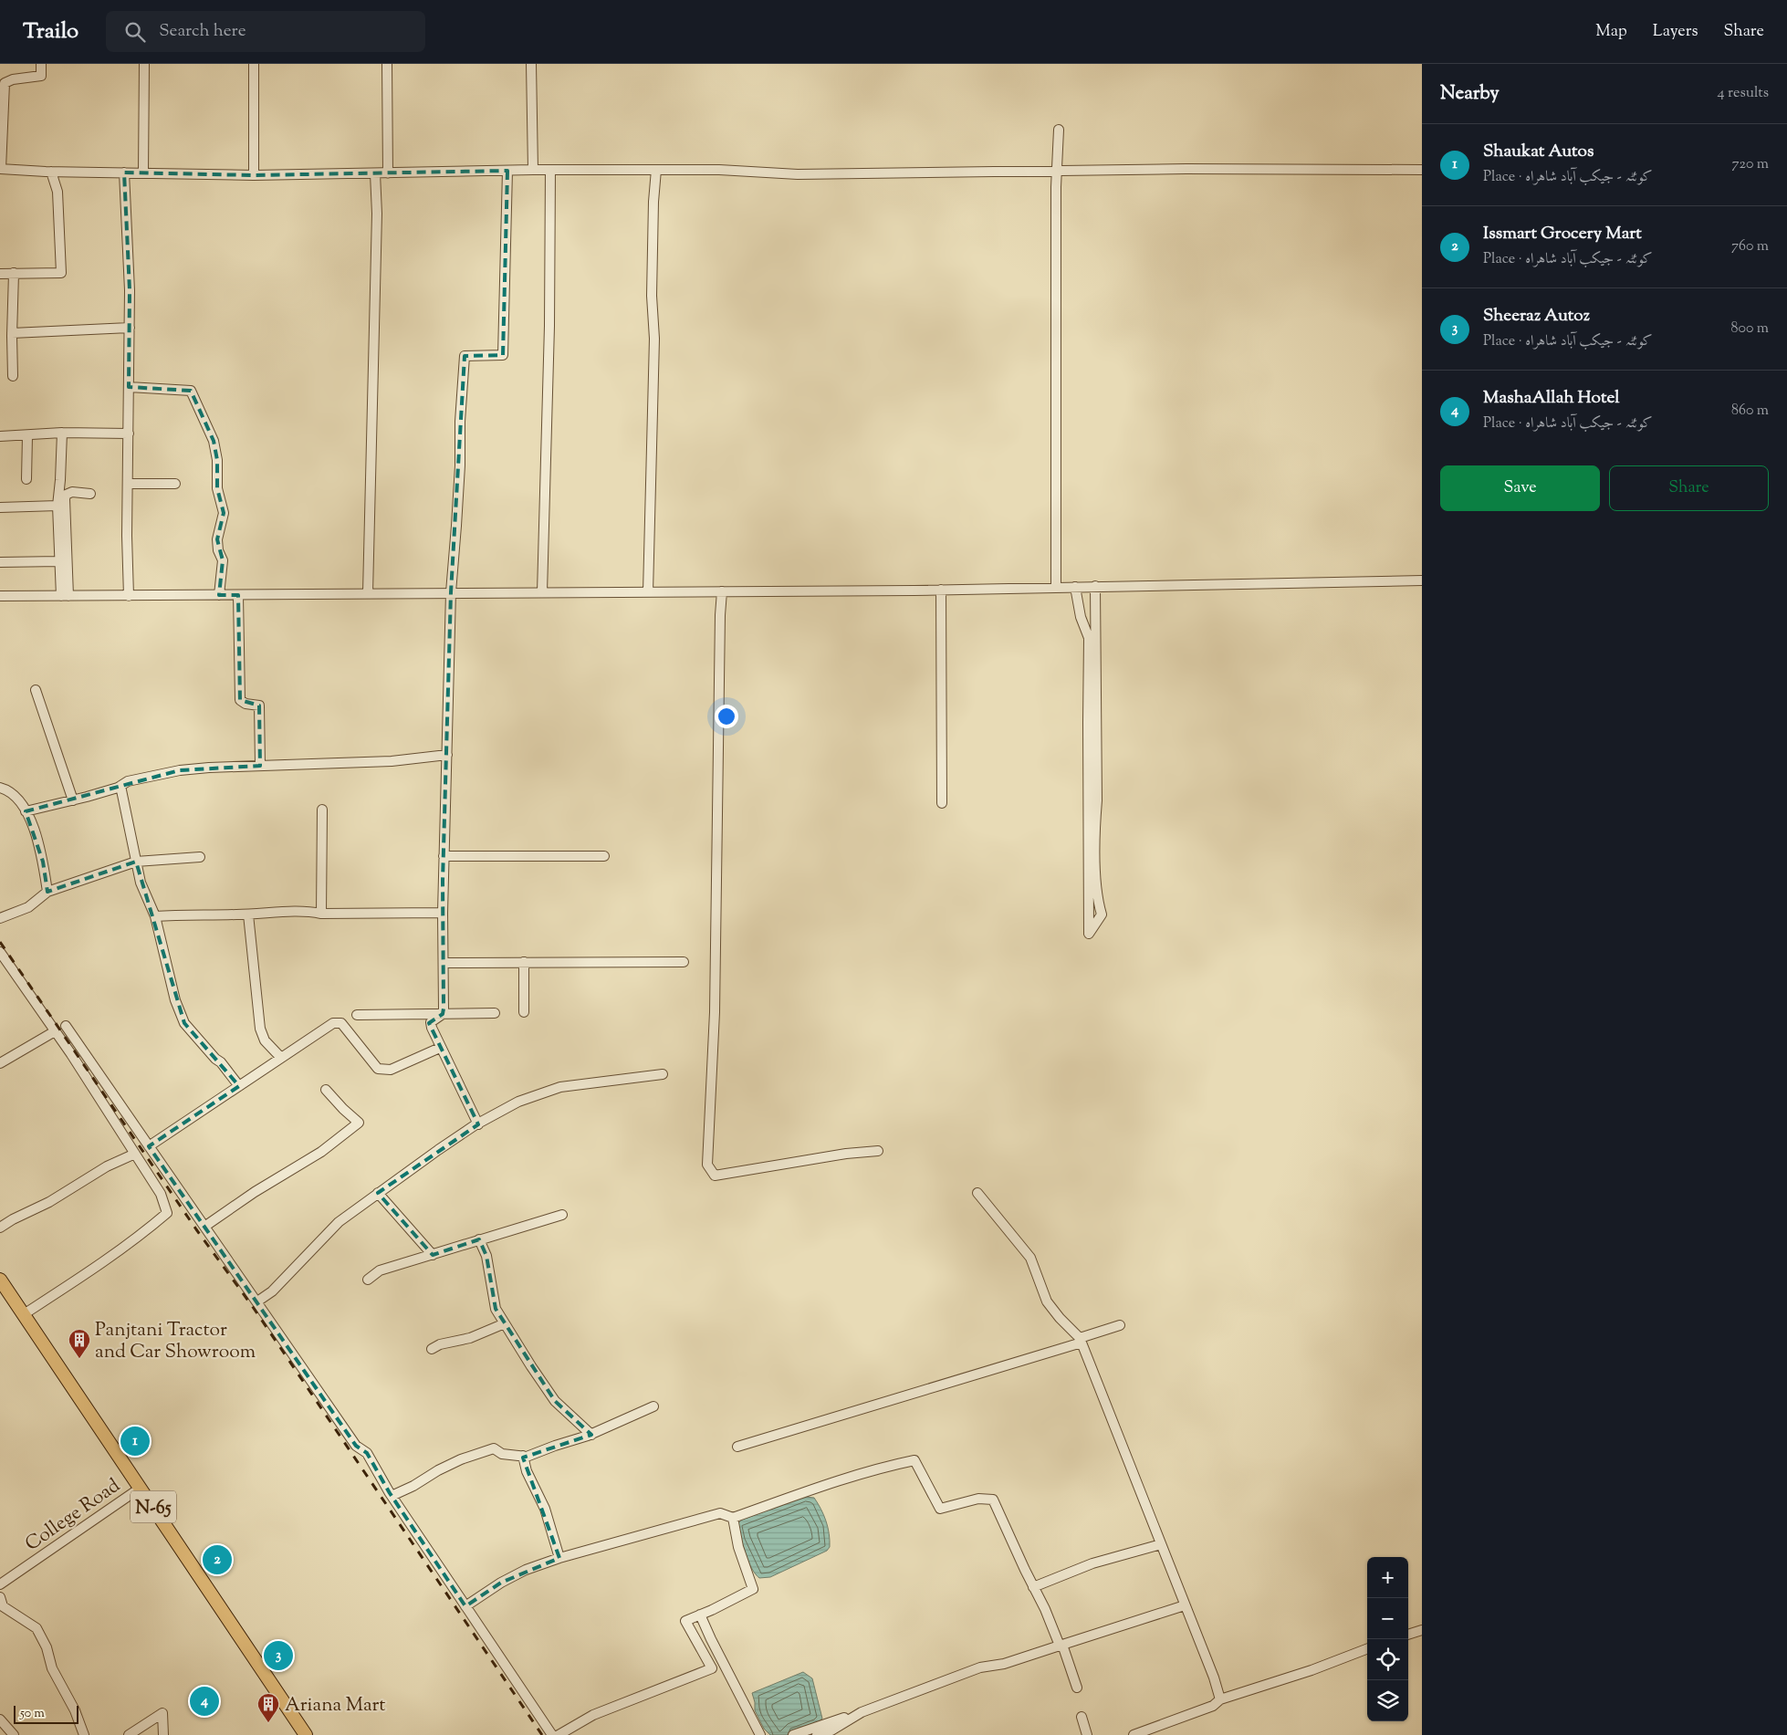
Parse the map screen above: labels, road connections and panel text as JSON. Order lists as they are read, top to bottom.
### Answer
{
  "streets": {
    "highway": ["N-65"],
    "street": ["College Road"]
  },
  "crossings": [
    ["N-65", "College Road"]
  ],
  "places": {
    "building": ["Panjtani Tractor and Car Showroom", "Ariana Mart"]
  },
  "scale_bar": "50 m",
  "page": {
    "header": "Trailo",
    "search": "Search here",
    "nav": ["Map", "Layers", "Share"],
    "heading": ["Nearby", "4 results"],
    "list": [
      {
        "mark": "1",
        "name": "Shaukat Autos",
        "note": "Place · کوئٹہ - جیکب آباد شاہراہ",
        "value": "720 m"
      },
      {
        "mark": "2",
        "name": "Issmart Grocery Mart",
        "note": "Place · کوئٹہ - جیکب آباد شاہراہ",
        "value": "760 m"
      },
      {
        "mark": "3",
        "name": "Sheeraz Autoz",
        "note": "Place · کوئٹہ - جیکب آباد شاہراہ",
        "value": "800 m"
      },
      {
        "mark": "4",
        "name": "MashaAllah Hotel",
        "note": "Place · کوئٹہ - جیکب آباد شاہراہ",
        "value": "860 m"
      }
    ],
    "buttons": ["Save", "Share"],
    "pins": [
      "1",
      "2",
      "3",
      "4"
    ],
    "map_buttons": ["+", "−"],
    "scale": "50 m"
  }
}
